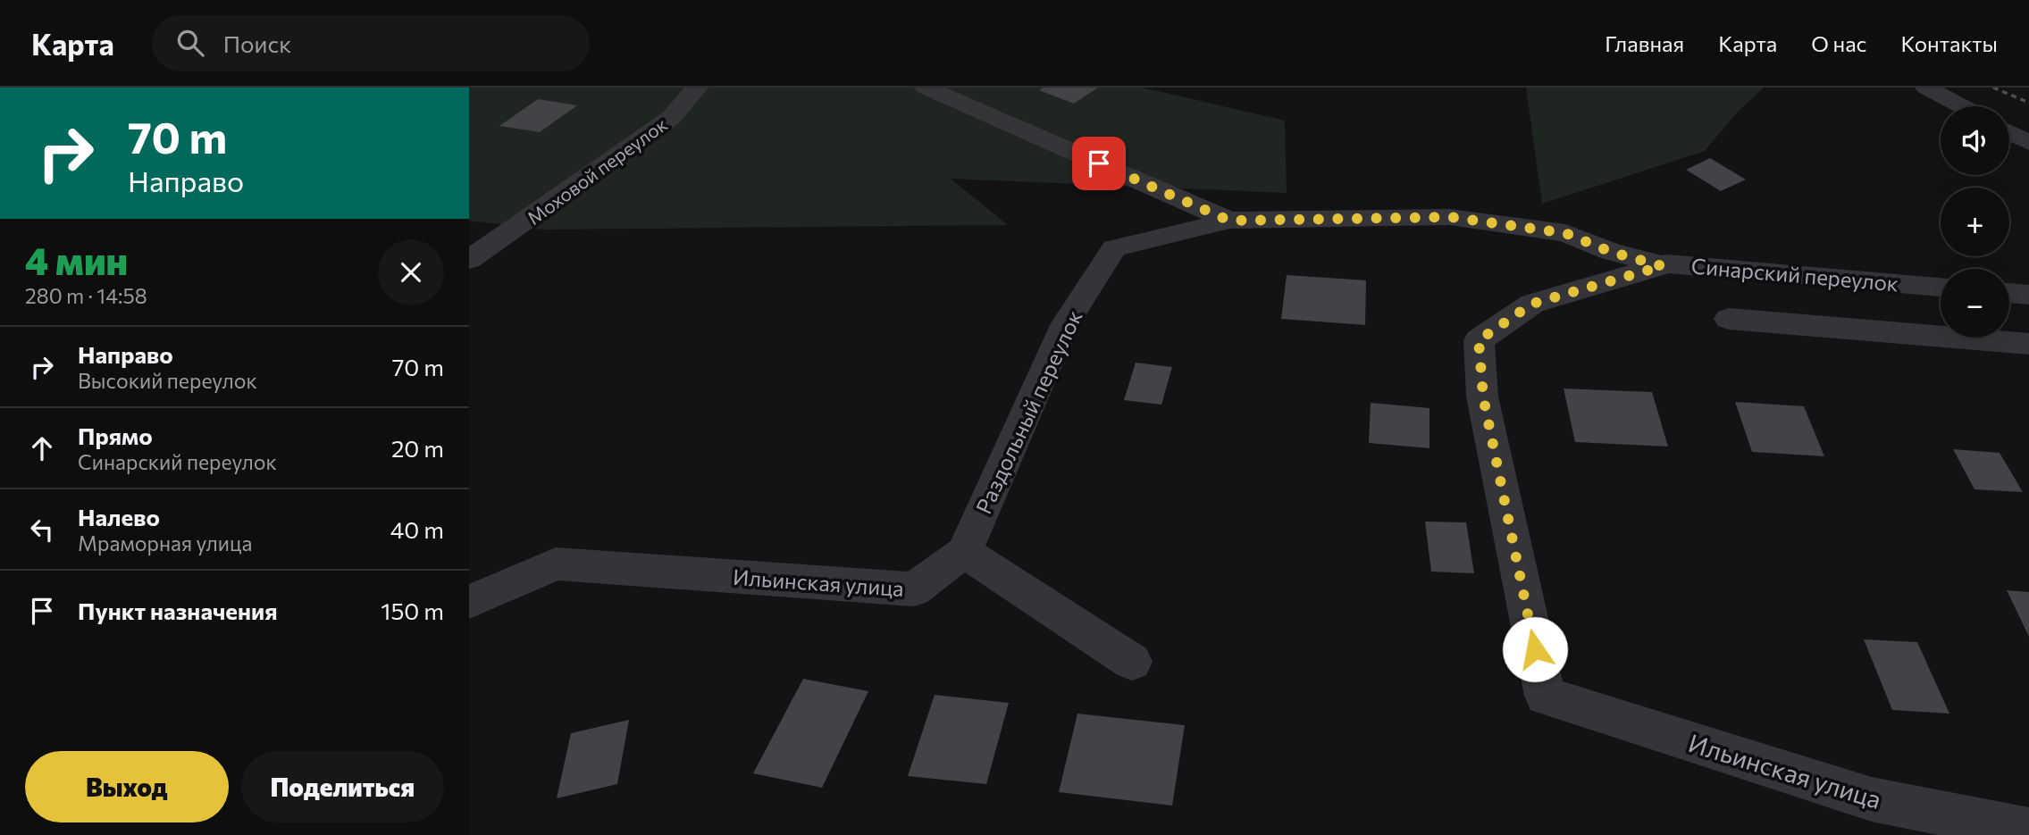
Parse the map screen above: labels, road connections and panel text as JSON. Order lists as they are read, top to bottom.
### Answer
{
  "streets": {
    "street": [
      "Моховой переулок",
      "Синарский переулок",
      "Раздольный переулок",
      "Ильинская улица"
    ]
  },
  "crossings": [
    ["Синарский переулок", "Ильинская улица"],
    ["Раздольный переулок", "Ильинская улица"]
  ],
  "page": {
    "header": "Карта",
    "search": "Поиск",
    "nav": [
      "Главная",
      "Карта",
      "О нас",
      "Контакты"
    ],
    "turn": ["70 m", "Направо"],
    "map_buttons": ["+", "−"],
    "heading": ["4 мин", "280 m · 14:58"],
    "list": [
      {
        "name": "Направо",
        "note": "Высокий переулок",
        "value": "70 m"
      },
      {
        "name": "Прямо",
        "note": "Синарский переулок",
        "value": "20 m"
      },
      {
        "name": "Налево",
        "note": "Мраморная улица",
        "value": "40 m"
      },
      {
        "name": "Пункт назначения",
        "value": "150 m"
      }
    ],
    "buttons": ["Выход", "Поделиться"]
  }
}
